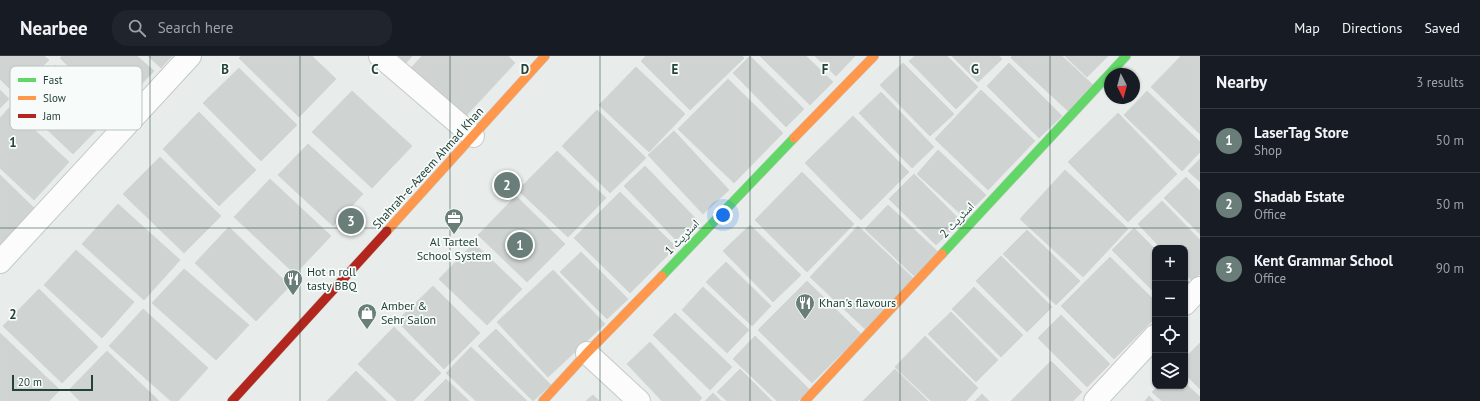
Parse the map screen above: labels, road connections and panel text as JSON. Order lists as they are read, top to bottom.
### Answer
{
  "streets": {
    "street": ["Shahrah-e-Azeem Ahmad Khan", "اسٹریٹ 2", "اسٹریٹ 1"]
  },
  "places": {
    "office": ["Al Tarteel School System"],
    "restaurant": ["Hot n roll tasty BBQ", "Khan's flavours"],
    "shop": ["Amber & Sehr Salon"]
  },
  "legend": ["Fast", "Slow", "Jam"],
  "scale_bar": "20 m",
  "north": "bottom",
  "page": {
    "header": "Nearbee",
    "search": "Search here",
    "nav": ["Map", "Directions", "Saved"],
    "heading": ["Nearby", "3 results"],
    "list": [
      {
        "mark": "1",
        "name": "LaserTag Store",
        "note": "Shop",
        "value": "50 m"
      },
      {
        "mark": "2",
        "name": "Shadab Estate",
        "note": "Office",
        "value": "50 m"
      },
      {
        "mark": "3",
        "name": "Kent Grammar School",
        "note": "Office",
        "value": "90 m"
      }
    ],
    "pins": ["2", "3", "1"],
    "map_buttons": ["+", "−"],
    "scale": "20 m"
  },
  "grid": {
    "columns": [
      "B",
      "C",
      "D",
      "E",
      "F",
      "G"
    ],
    "rows": ["1", "2"]
  }
}
